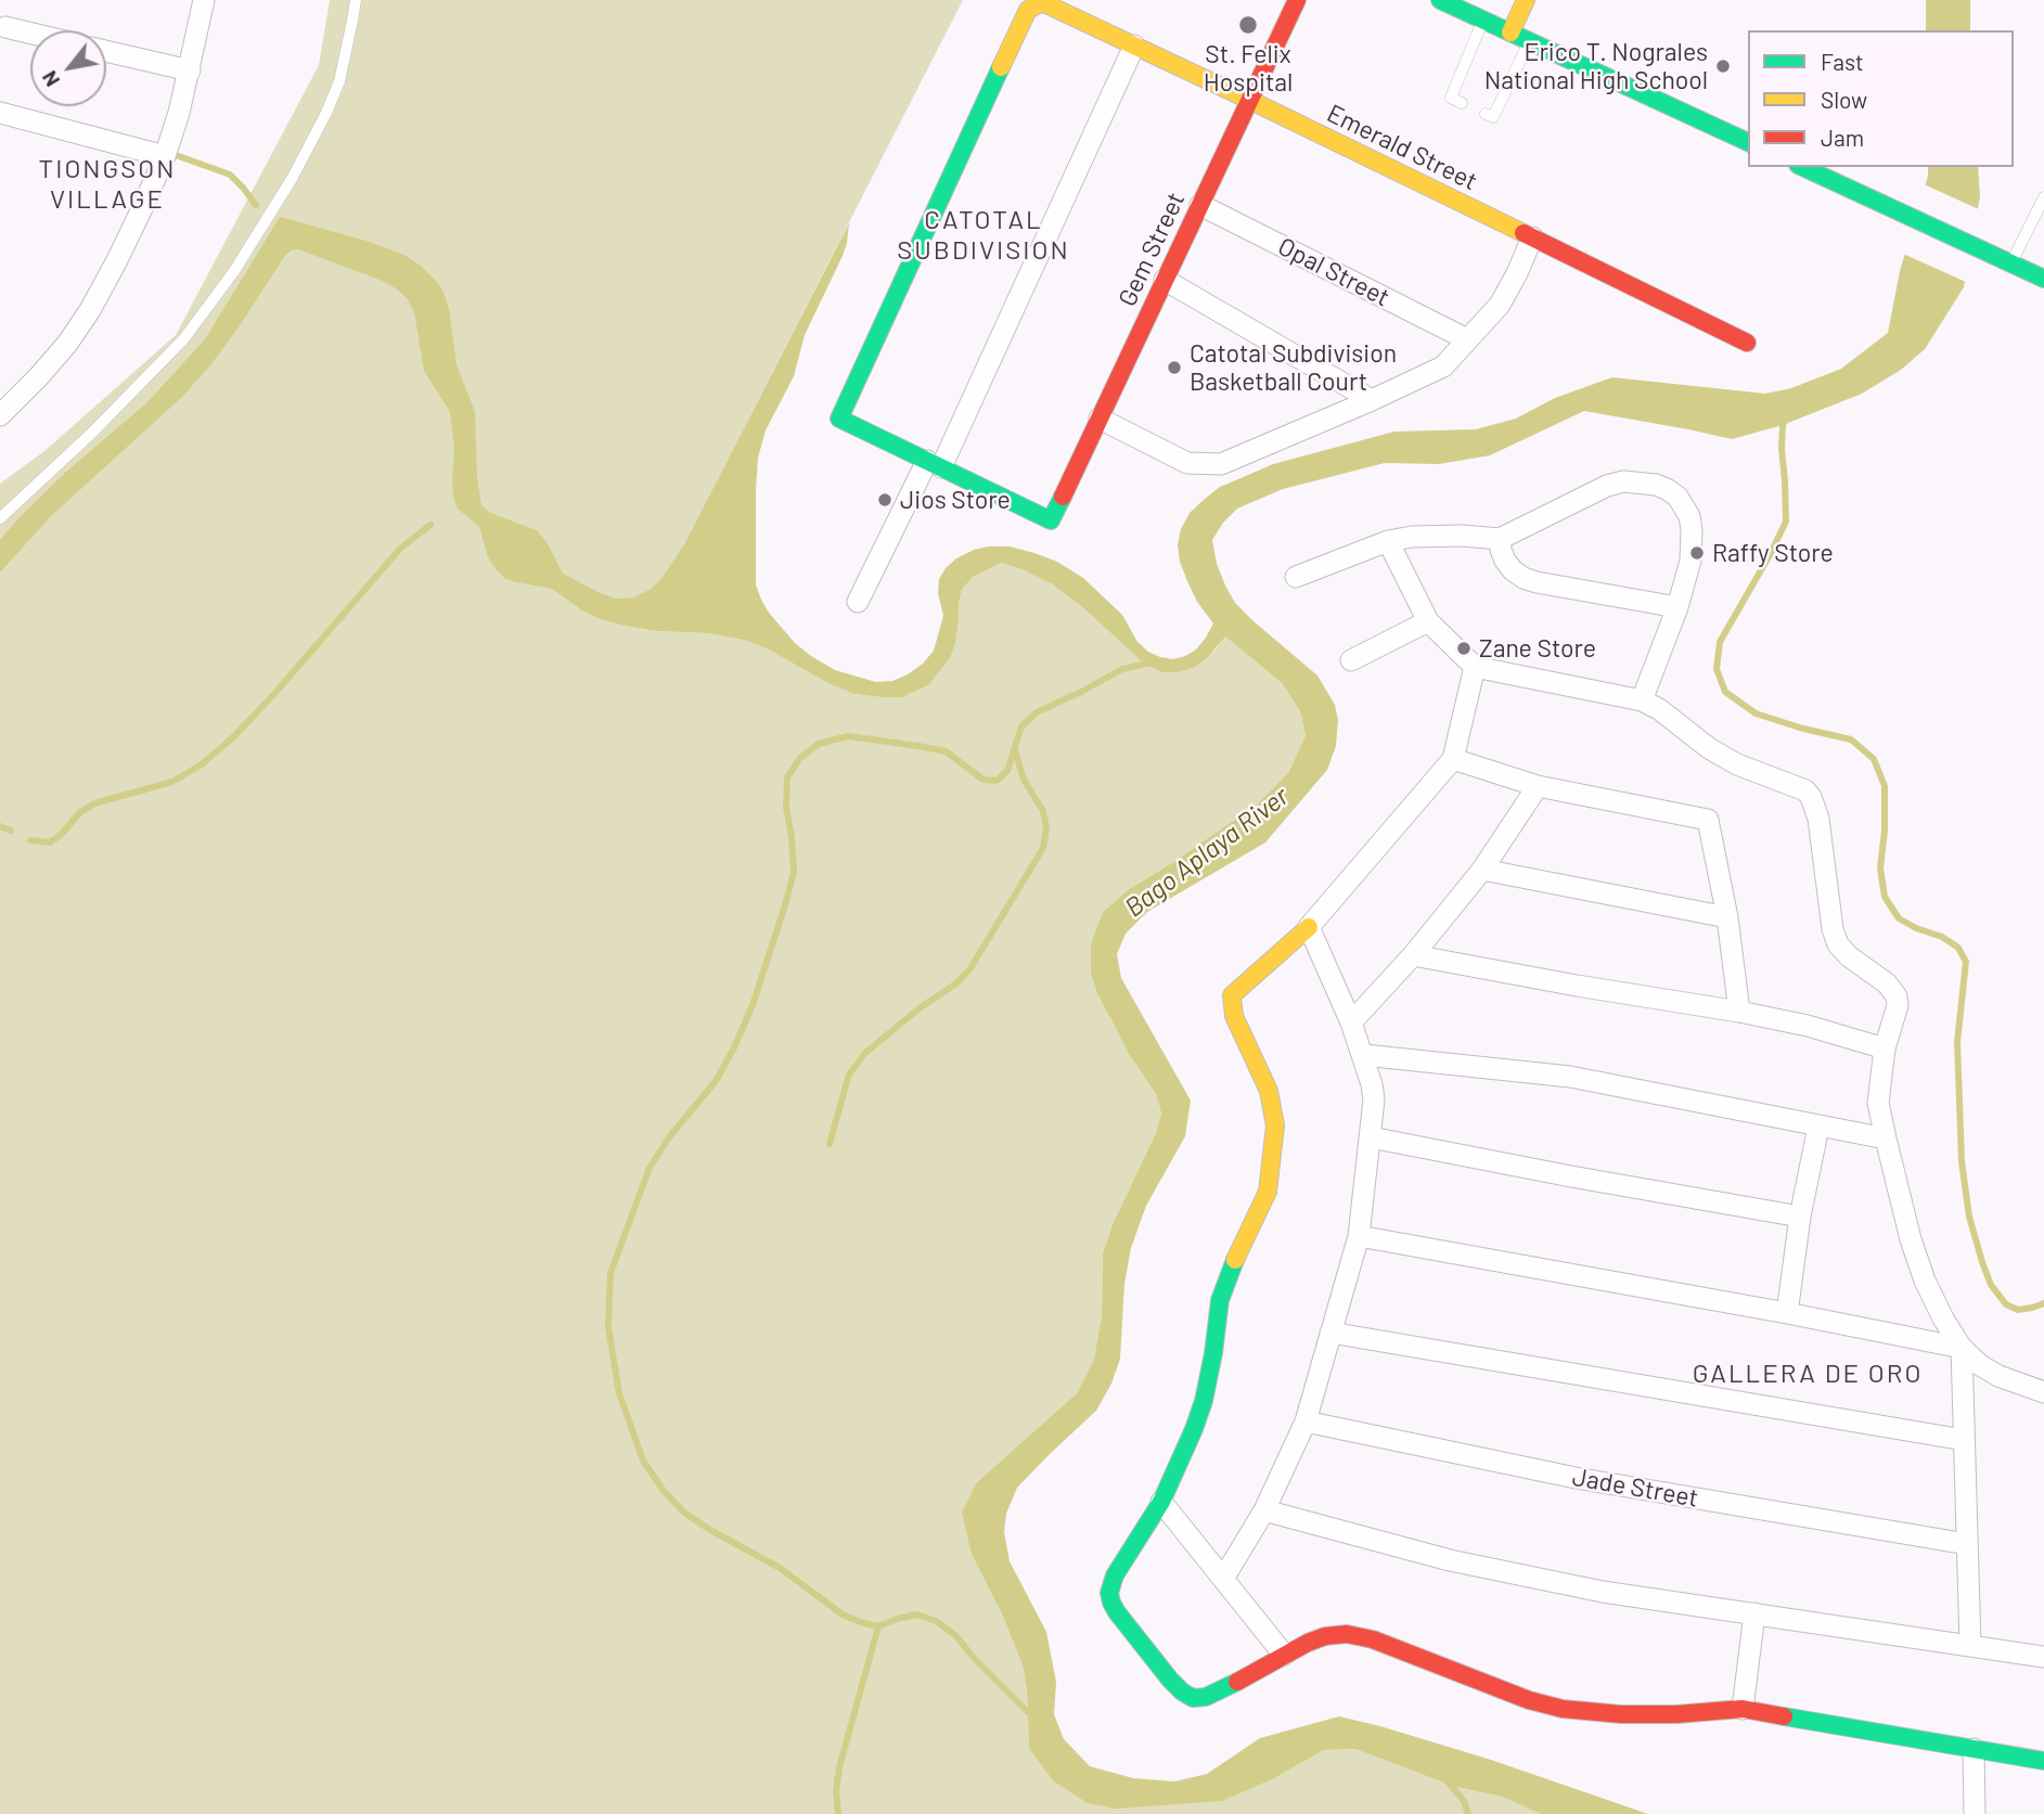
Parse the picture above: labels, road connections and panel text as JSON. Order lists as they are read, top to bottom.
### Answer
{
  "streets": {
    "main road": ["Emerald Street", "Gem Street"],
    "street": ["Opal Street", "Jade Street"]
  },
  "crossings": [
    ["Emerald Street", "Gem Street"],
    ["Gem Street", "Opal Street"]
  ],
  "districts": ["TIONGSON VILLAGE", "CATOTAL SUBDIVISION", "GALLERA DE ORO"],
  "water": ["Bago Aplaya River"],
  "places": [
    "St. Felix Hospital",
    "Erico T. Nograles National High School",
    "Catotal Subdivision Basketball Court",
    "Jios Store",
    "Raffy Store",
    "Zane Store"
  ],
  "legend": ["Fast", "Slow", "Jam"],
  "north": "bottom left"
}
